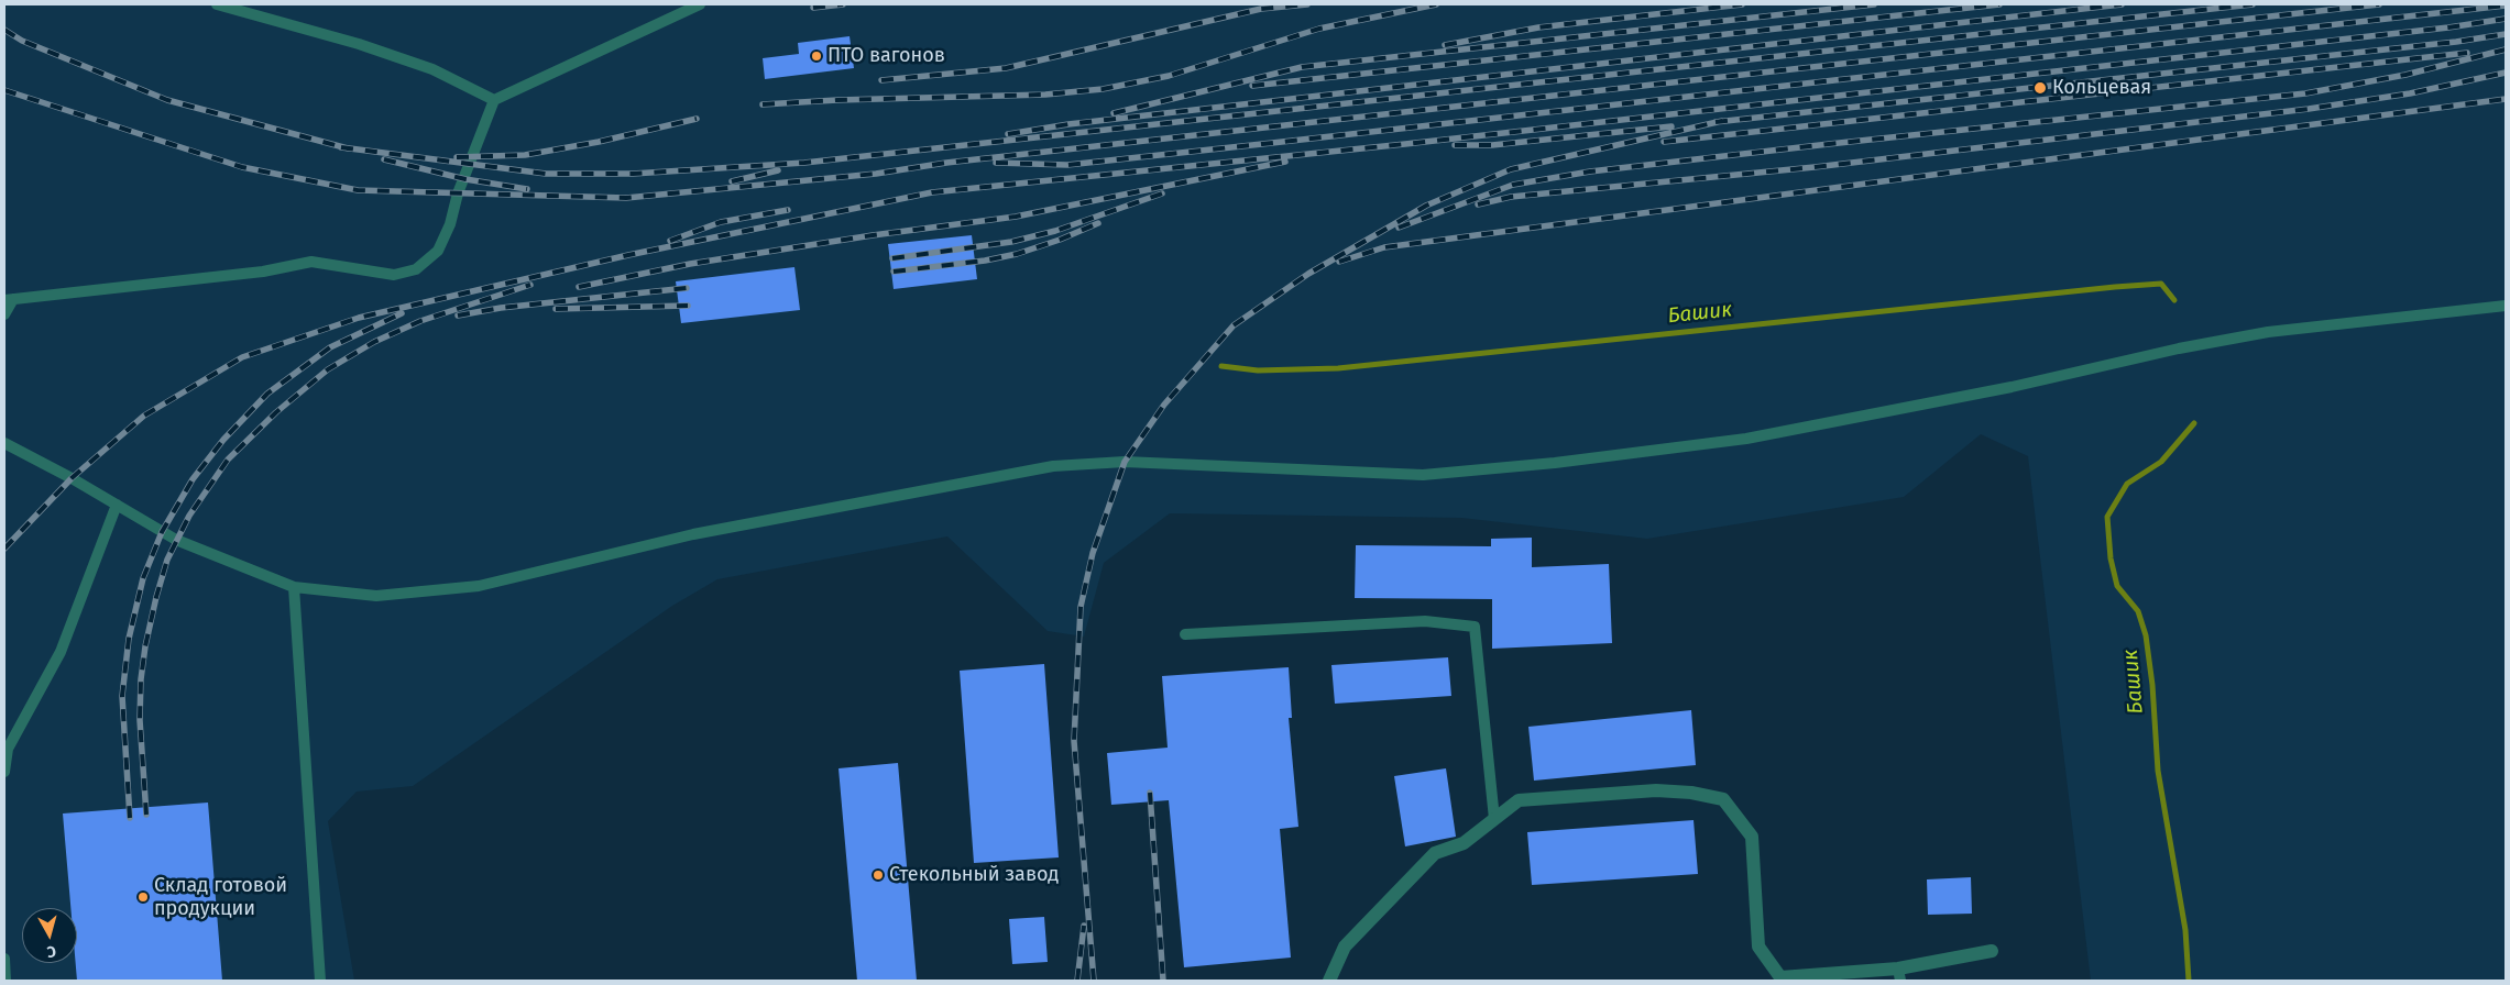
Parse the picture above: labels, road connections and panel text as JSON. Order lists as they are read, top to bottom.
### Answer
{
  "water": ["Башик"],
  "places": [
    "ПТО вагонов",
    "Кольцевая",
    "Стекольный завод",
    "Склад готовой продукции"
  ],
  "north": "bottom"
}
